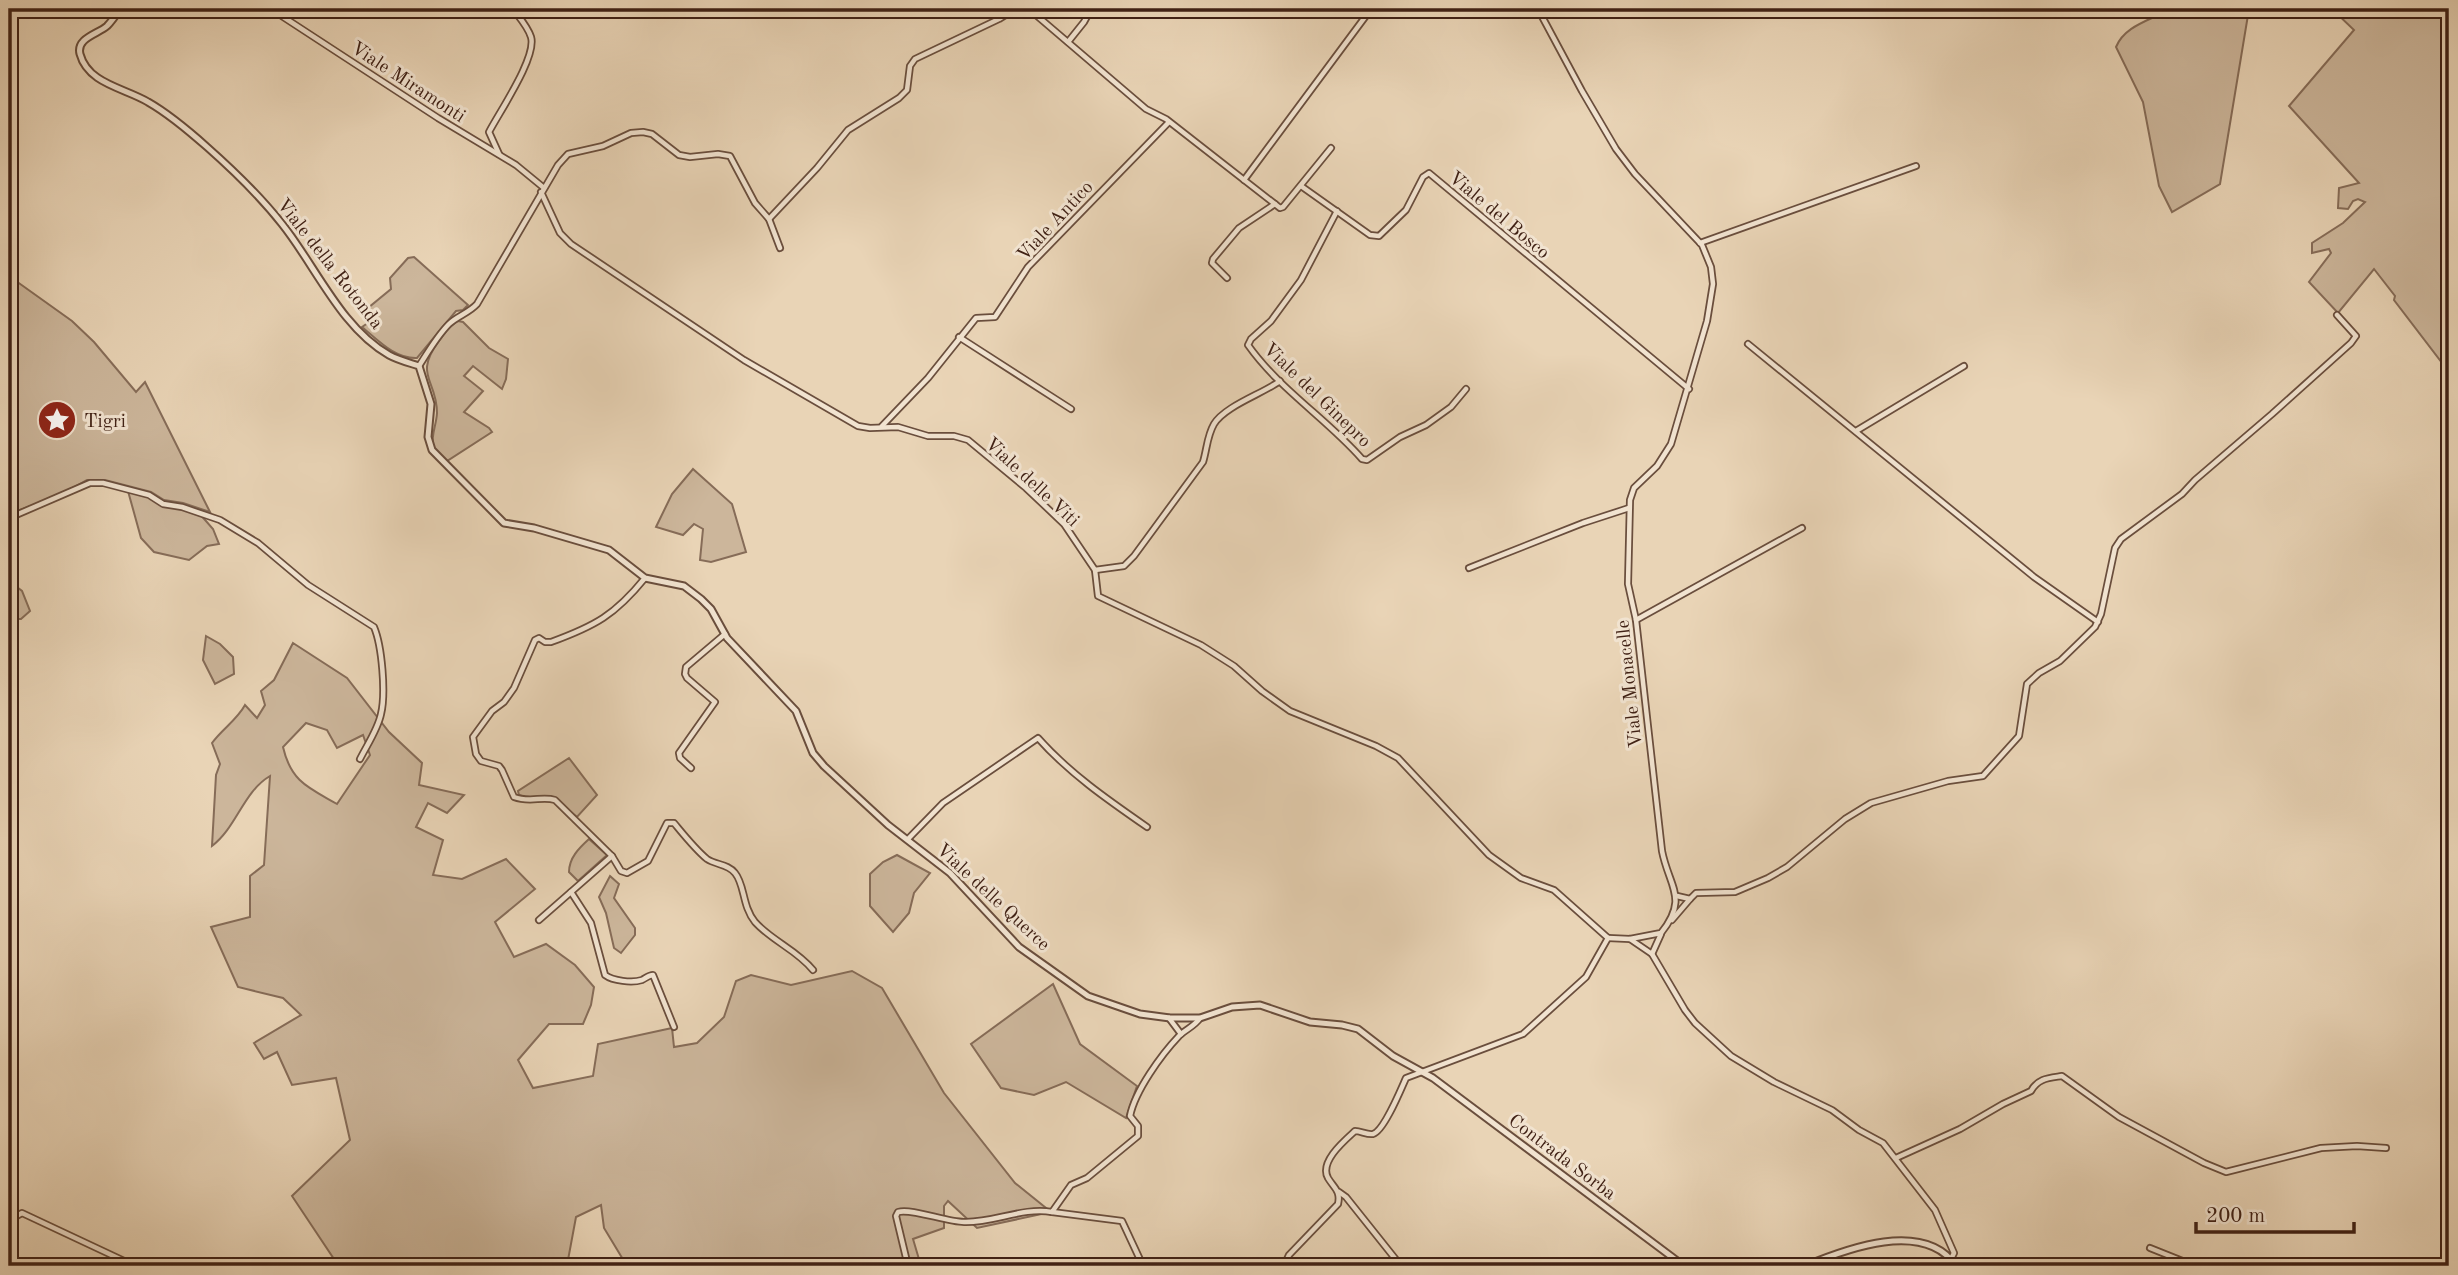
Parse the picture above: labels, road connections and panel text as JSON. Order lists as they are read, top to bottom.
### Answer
{
  "streets": {
    "street": [
      "Viale Miramonti",
      "Viale del Bosco",
      "Viale Antico",
      "Viale della Rotonda",
      "Viale del Ginepro",
      "Viale delle Viti",
      "Viale Monacelle",
      "Viale delle Querce",
      "Contrada Sorba"
    ]
  },
  "crossings": [
    ["Viale Miramonti", "Viale delle Viti"],
    ["Viale del Bosco", "Viale del Ginepro"],
    ["Viale del Bosco", "Viale Monacelle"],
    ["Viale Antico", "Viale delle Viti"],
    ["Viale della Rotonda", "Viale delle Querce"],
    ["Viale delle Querce", "Contrada Sorba"]
  ],
  "places": {
    "place": ["Tigri"]
  },
  "scale_bar": "200 m"
}
